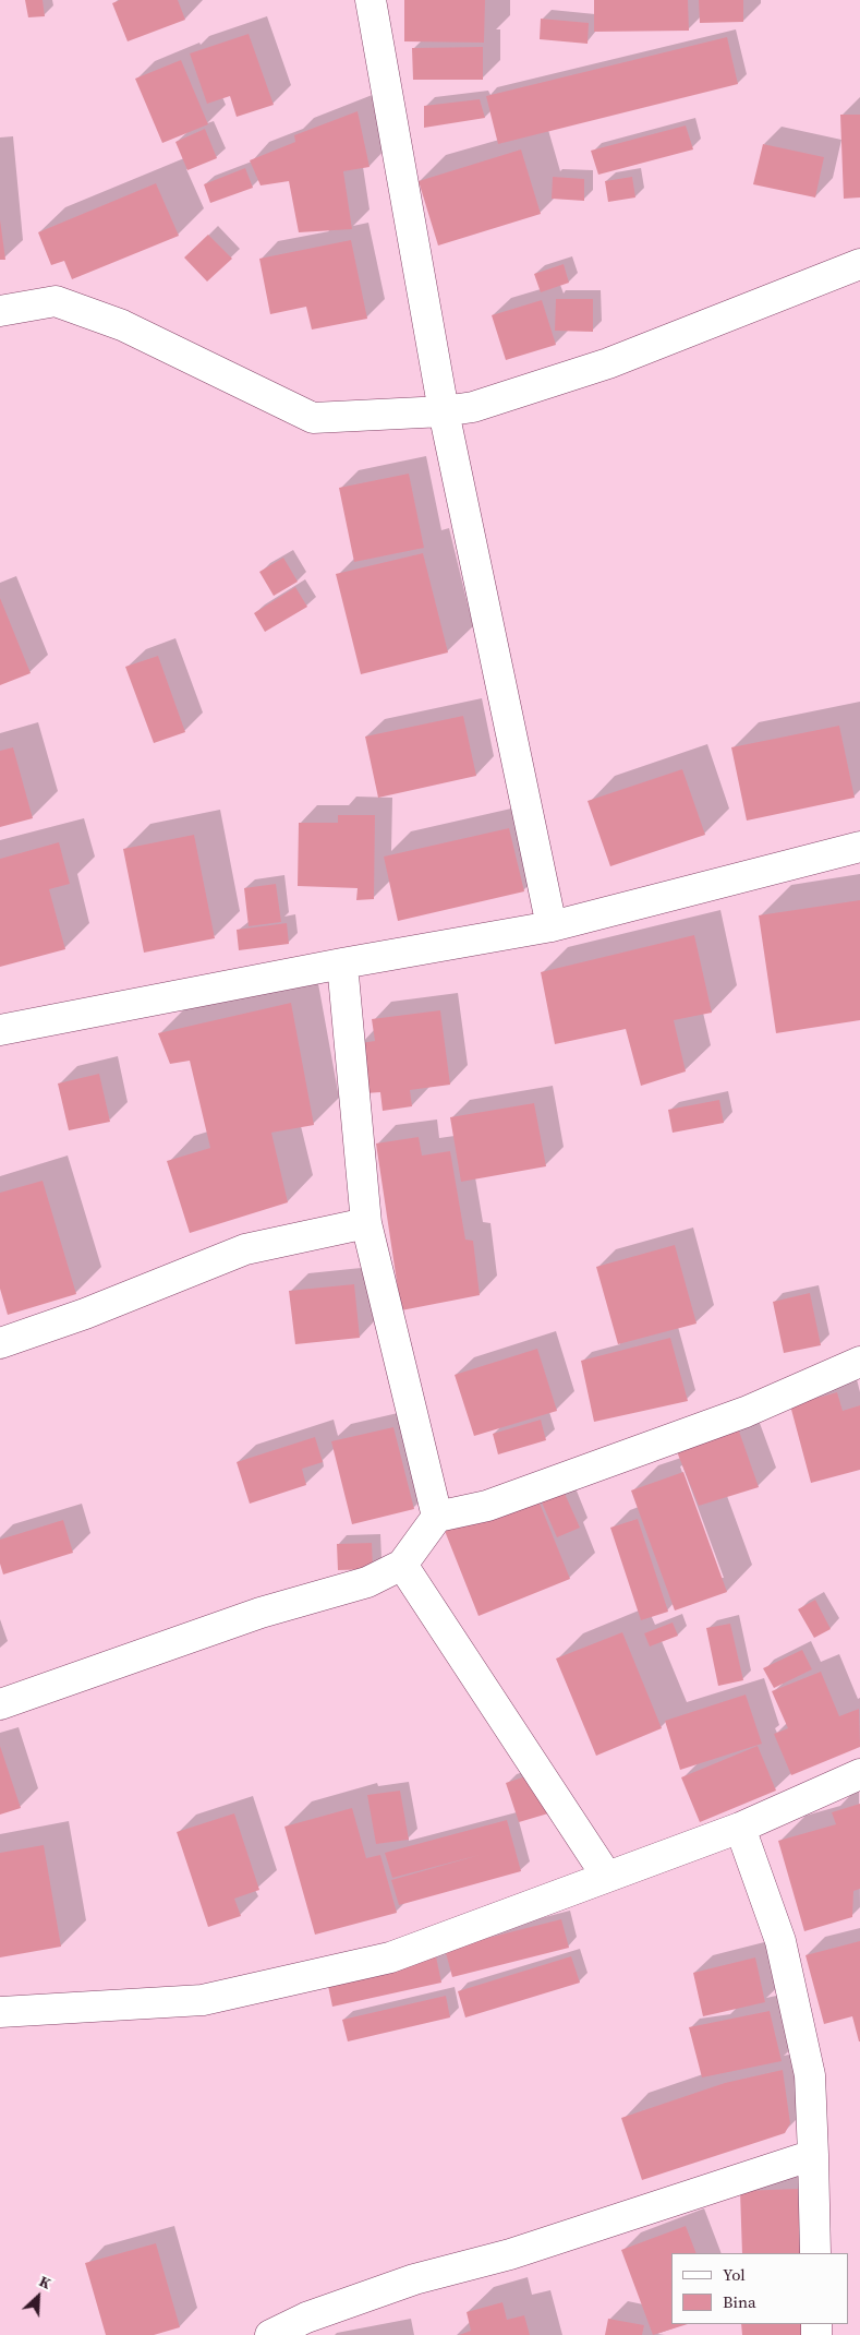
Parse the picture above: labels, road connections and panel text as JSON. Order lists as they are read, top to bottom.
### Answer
{
  "legend": ["Yol", "Bina"],
  "north": "top right"
}
